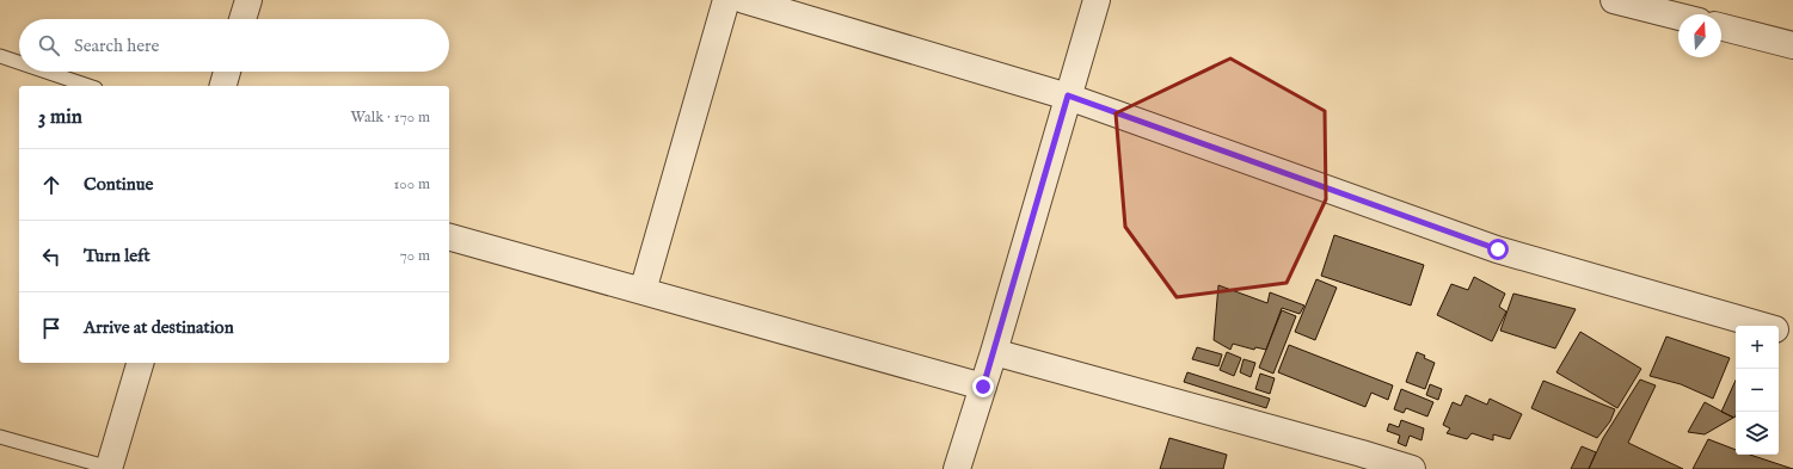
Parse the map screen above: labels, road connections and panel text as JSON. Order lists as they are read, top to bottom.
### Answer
{
  "north": "top",
  "page": {
    "search": "Search here",
    "heading": ["3 min", "Walk · 170 m"],
    "list": [
      ["Continue", "100 m"],
      ["Turn left", "70 m"],
      "Arrive at destination"
    ],
    "map_buttons": ["+", "−"]
  }
}
